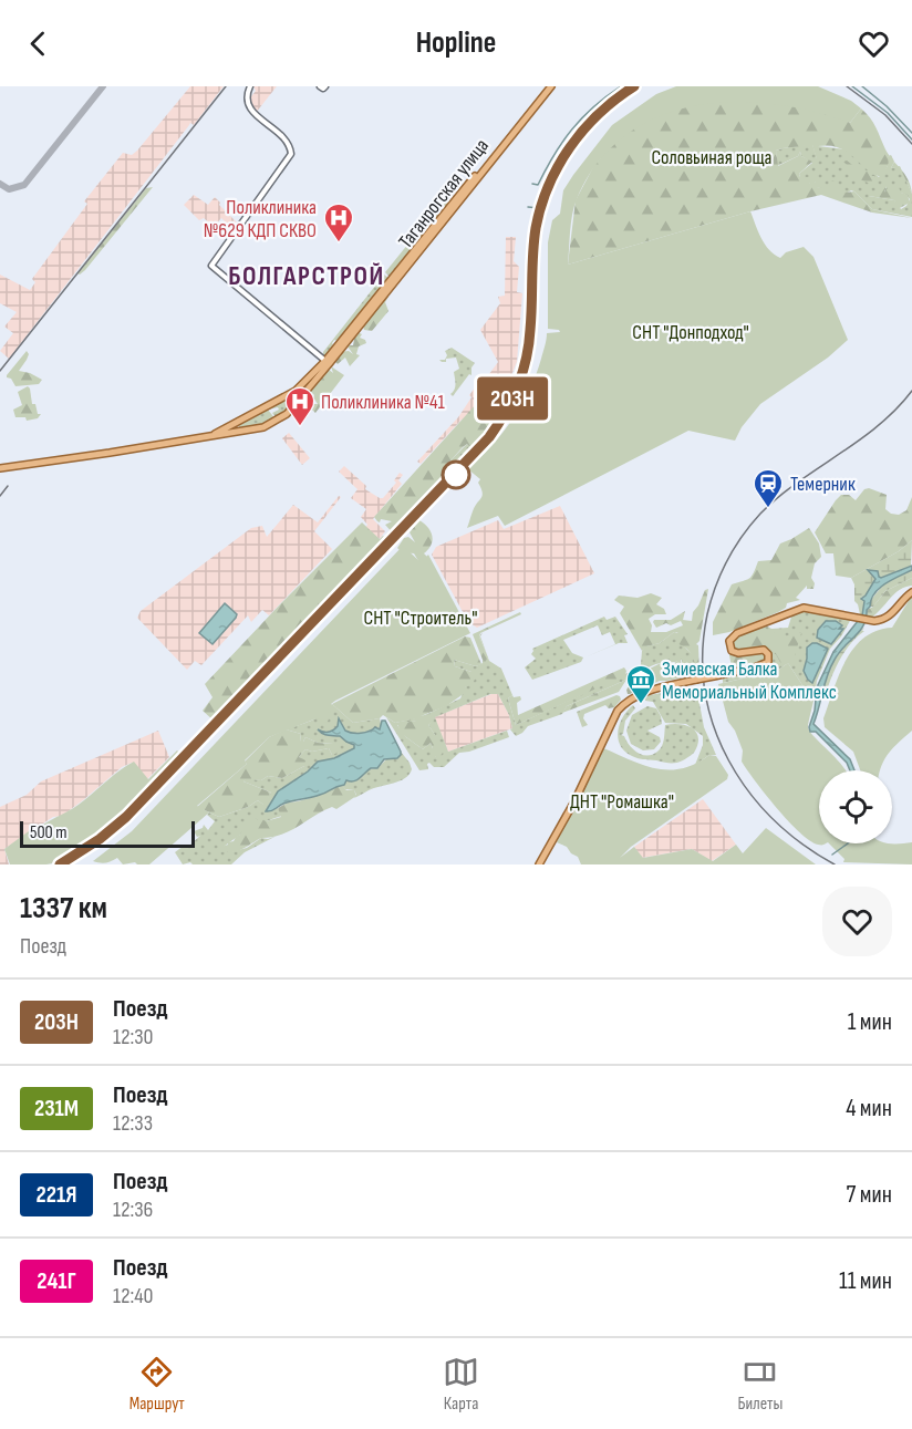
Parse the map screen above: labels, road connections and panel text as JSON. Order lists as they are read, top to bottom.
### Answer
{
  "streets": {
    "main road": ["Таганрогская улица"]
  },
  "districts": ["БОЛГАРСТРОЙ"],
  "parks": [
    "Соловьиная роща",
    "СНТ \"Донподход\"",
    "СНТ \"Строитель\"",
    "ДНТ \"Ромашка\""
  ],
  "places": {
    "hospital": ["Поликлиника №629 КДП СКВО", "Поликлиника №41"],
    "station": ["Темерник"],
    "museum": ["Змиевская Балка Мемориальный Комплекс"]
  },
  "scale_bar": "500 m",
  "page": {
    "header": "Hopline",
    "on_map": "203Н",
    "scale": "500 m",
    "heading": ["1337 км", "Поезд"],
    "list": [
      {
        "mark": "203Н",
        "name": "Поезд",
        "note": "12:30",
        "value": "1 мин"
      },
      {
        "mark": "231М",
        "name": "Поезд",
        "note": "12:33",
        "value": "4 мин"
      },
      {
        "mark": "221Я",
        "name": "Поезд",
        "note": "12:36",
        "value": "7 мин"
      },
      {
        "mark": "241Г",
        "name": "Поезд",
        "note": "12:40",
        "value": "11 мин"
      }
    ],
    "tabs": ["Маршрут", "Карта", "Билеты"]
  }
}
